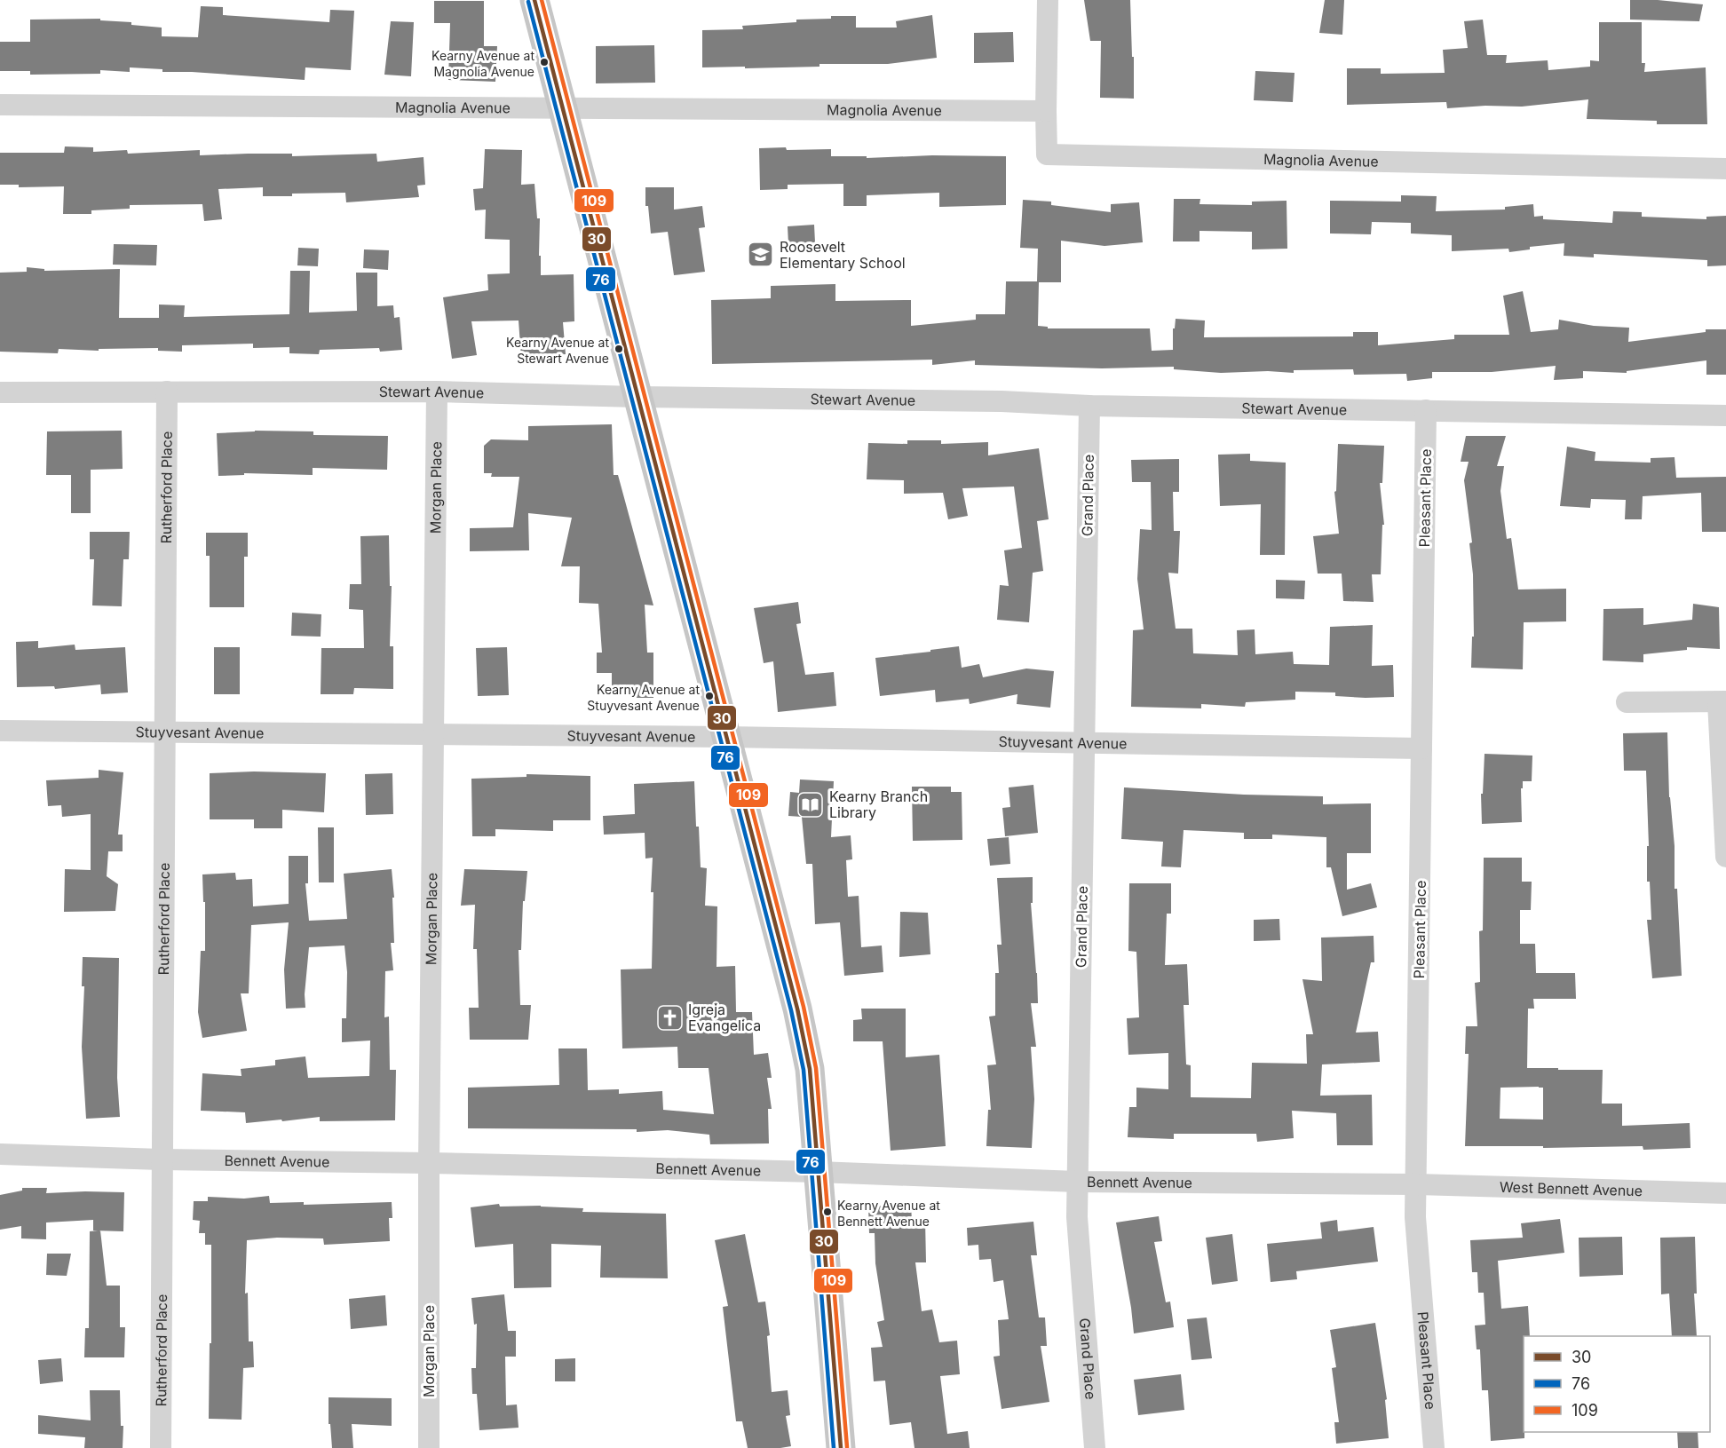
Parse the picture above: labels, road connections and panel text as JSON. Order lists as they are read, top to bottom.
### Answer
{
  "streets": {
    "street": [
      "Magnolia Avenue",
      "Stewart Avenue",
      "Rutherford Place",
      "Morgan Place",
      "Grand Place",
      "Pleasant Place",
      "Stuyvesant Avenue",
      "Bennett Avenue",
      "West Bennett Avenue"
    ]
  },
  "crossings": [
    ["Stewart Avenue", "Rutherford Place"],
    ["Stewart Avenue", "Morgan Place"],
    ["Stewart Avenue", "Grand Place"],
    ["Stewart Avenue", "Pleasant Place"],
    ["Rutherford Place", "Stuyvesant Avenue"],
    ["Rutherford Place", "Bennett Avenue"],
    ["Morgan Place", "Stuyvesant Avenue"],
    ["Morgan Place", "Bennett Avenue"],
    ["Grand Place", "Stuyvesant Avenue"],
    ["Grand Place", "Bennett Avenue"],
    ["Pleasant Place", "Stuyvesant Avenue"],
    ["Pleasant Place", "Bennett Avenue"],
    ["Pleasant Place", "West Bennett Avenue"],
    ["Bennett Avenue", "West Bennett Avenue"]
  ],
  "places": {
    "other": [
      "Kearny Avenue at Magnolia Avenue",
      "Kearny Avenue at Stewart Avenue",
      "Kearny Avenue at Stuyvesant Avenue",
      "Kearny Avenue at Bennett Avenue"
    ],
    "school or university": ["Roosevelt Elementary School"],
    "library": ["Kearny Branch Library"],
    "church": ["Igreja Evangelica"]
  },
  "lines": ["transit line 30", "transit line 109", "transit line 76"],
  "legend": ["30", "76", "109"]
}
